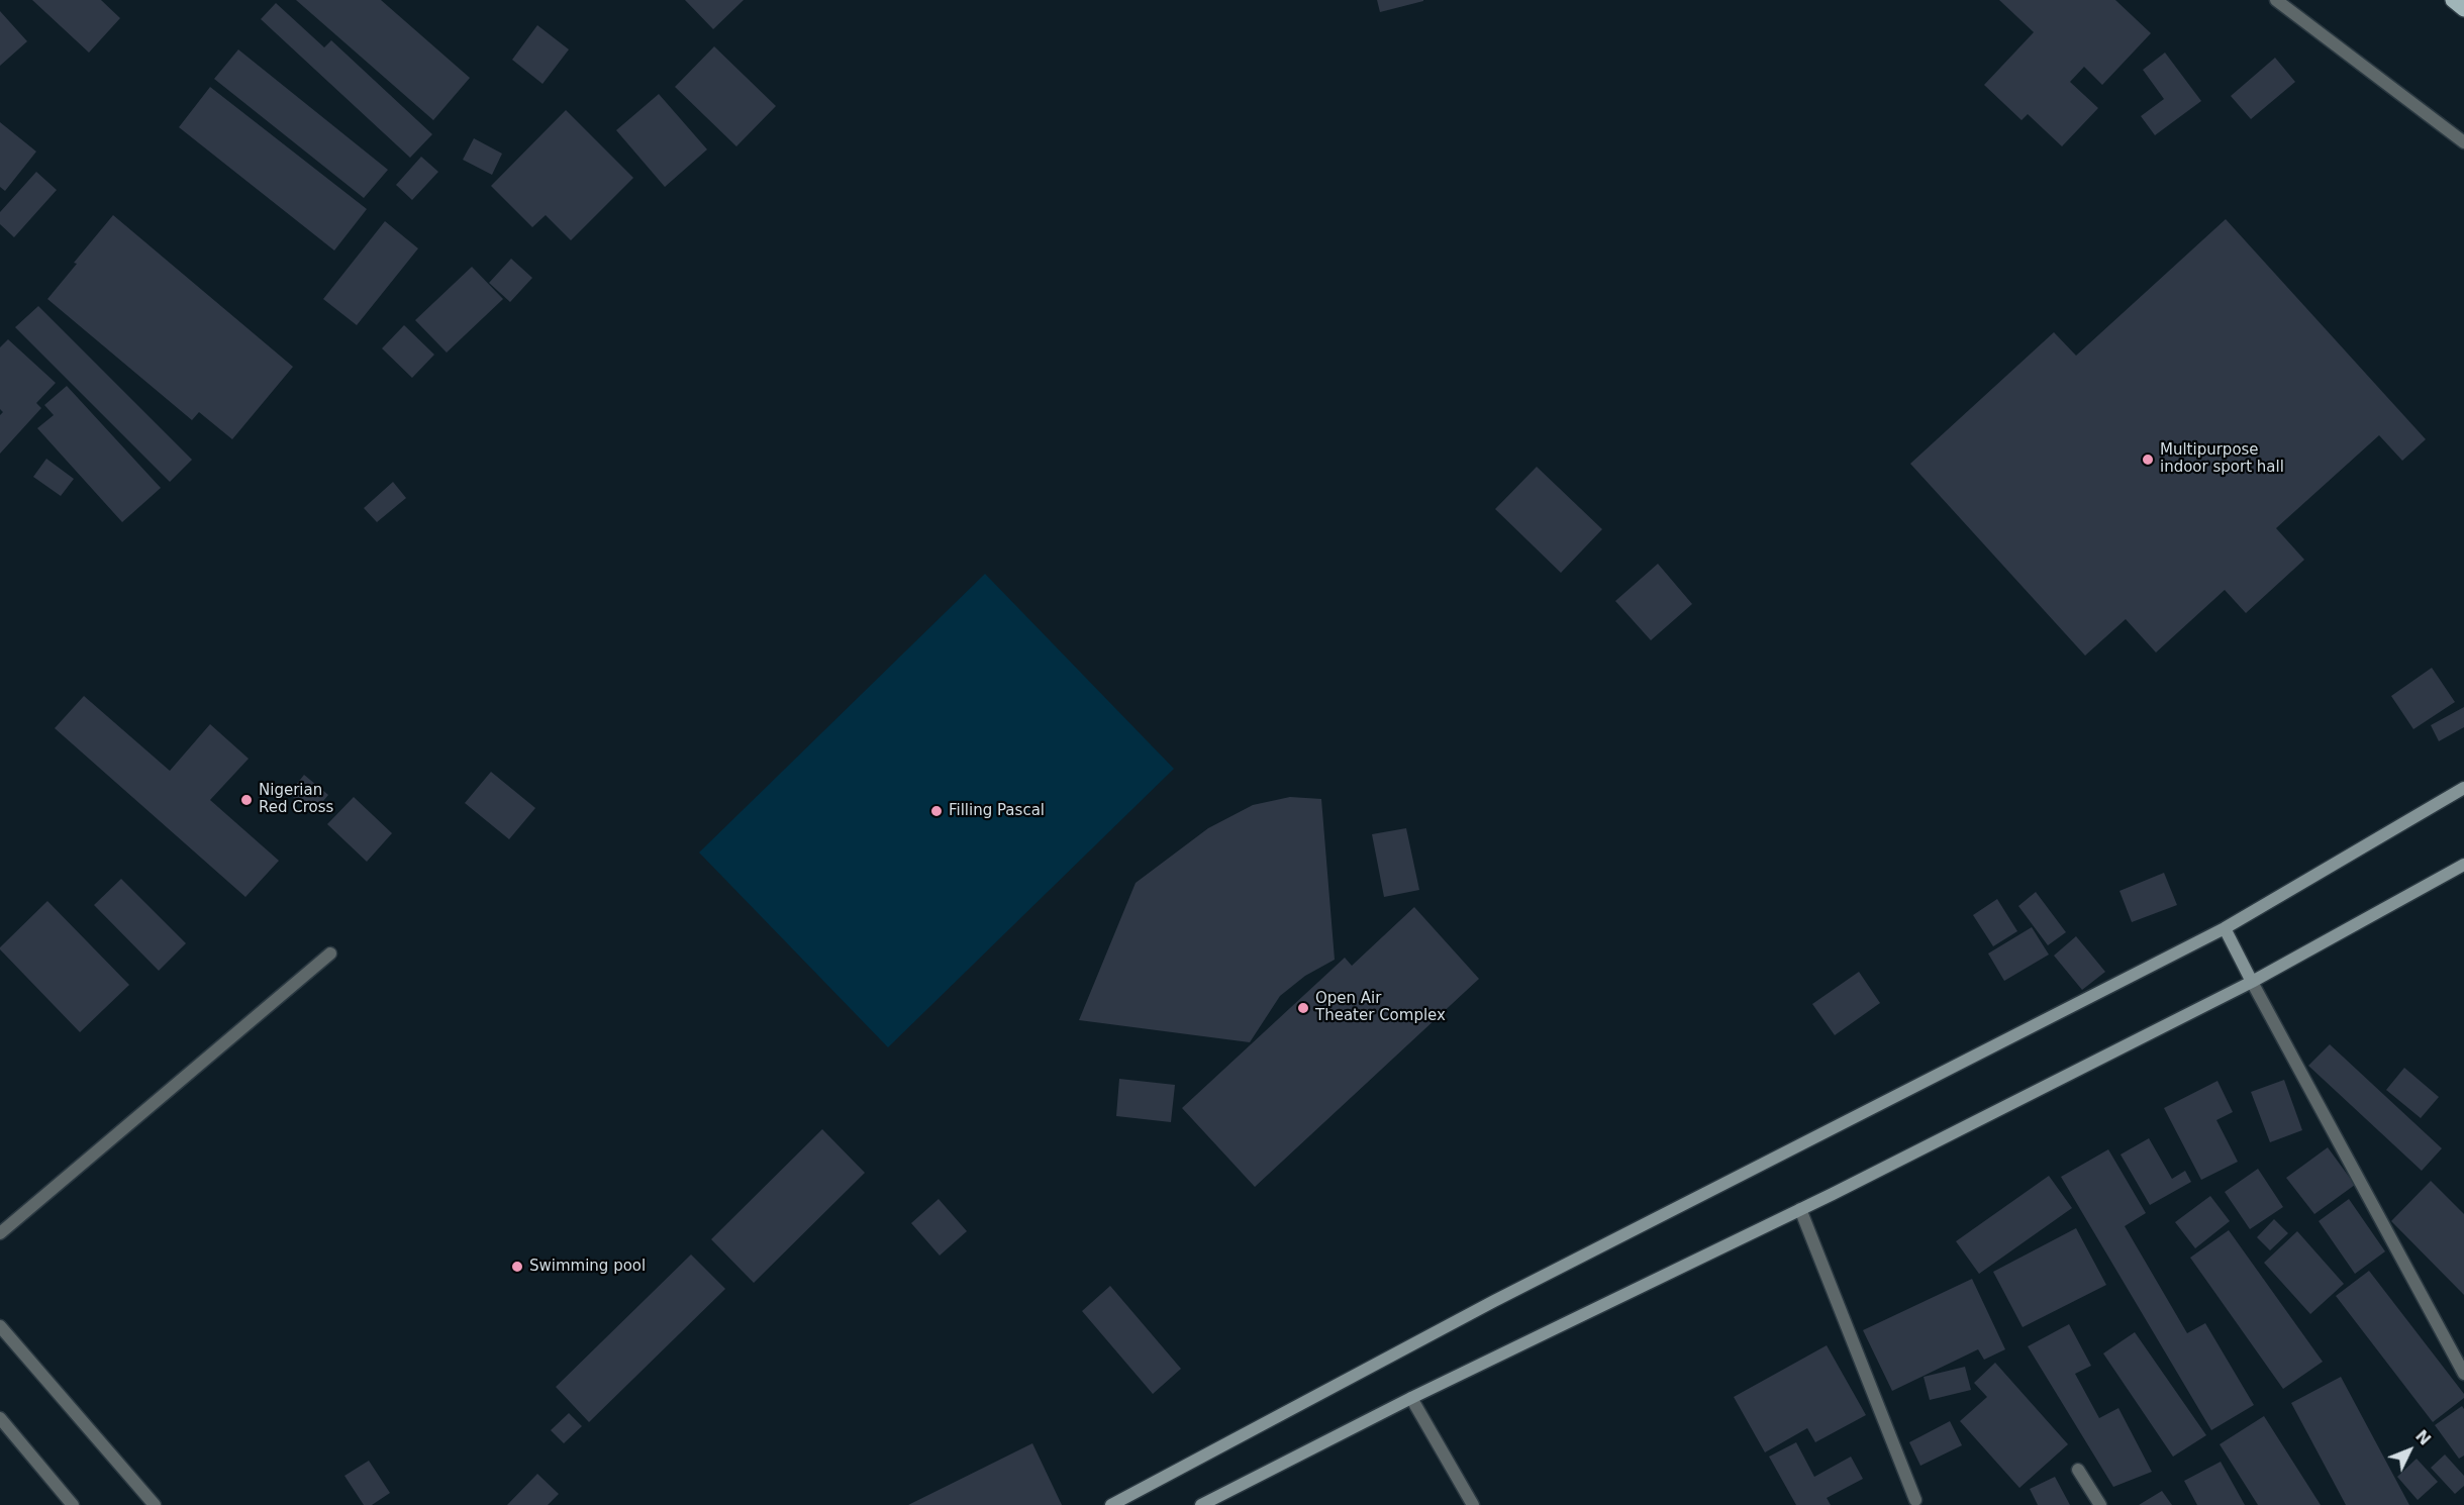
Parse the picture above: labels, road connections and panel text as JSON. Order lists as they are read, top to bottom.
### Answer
{
  "places": [
    "Multipurpose indoor sport hall",
    "Nigerian Red Cross",
    "Filling Pascal",
    "Open Air Theater Complex",
    "Swimming pool"
  ],
  "north": "top right"
}
